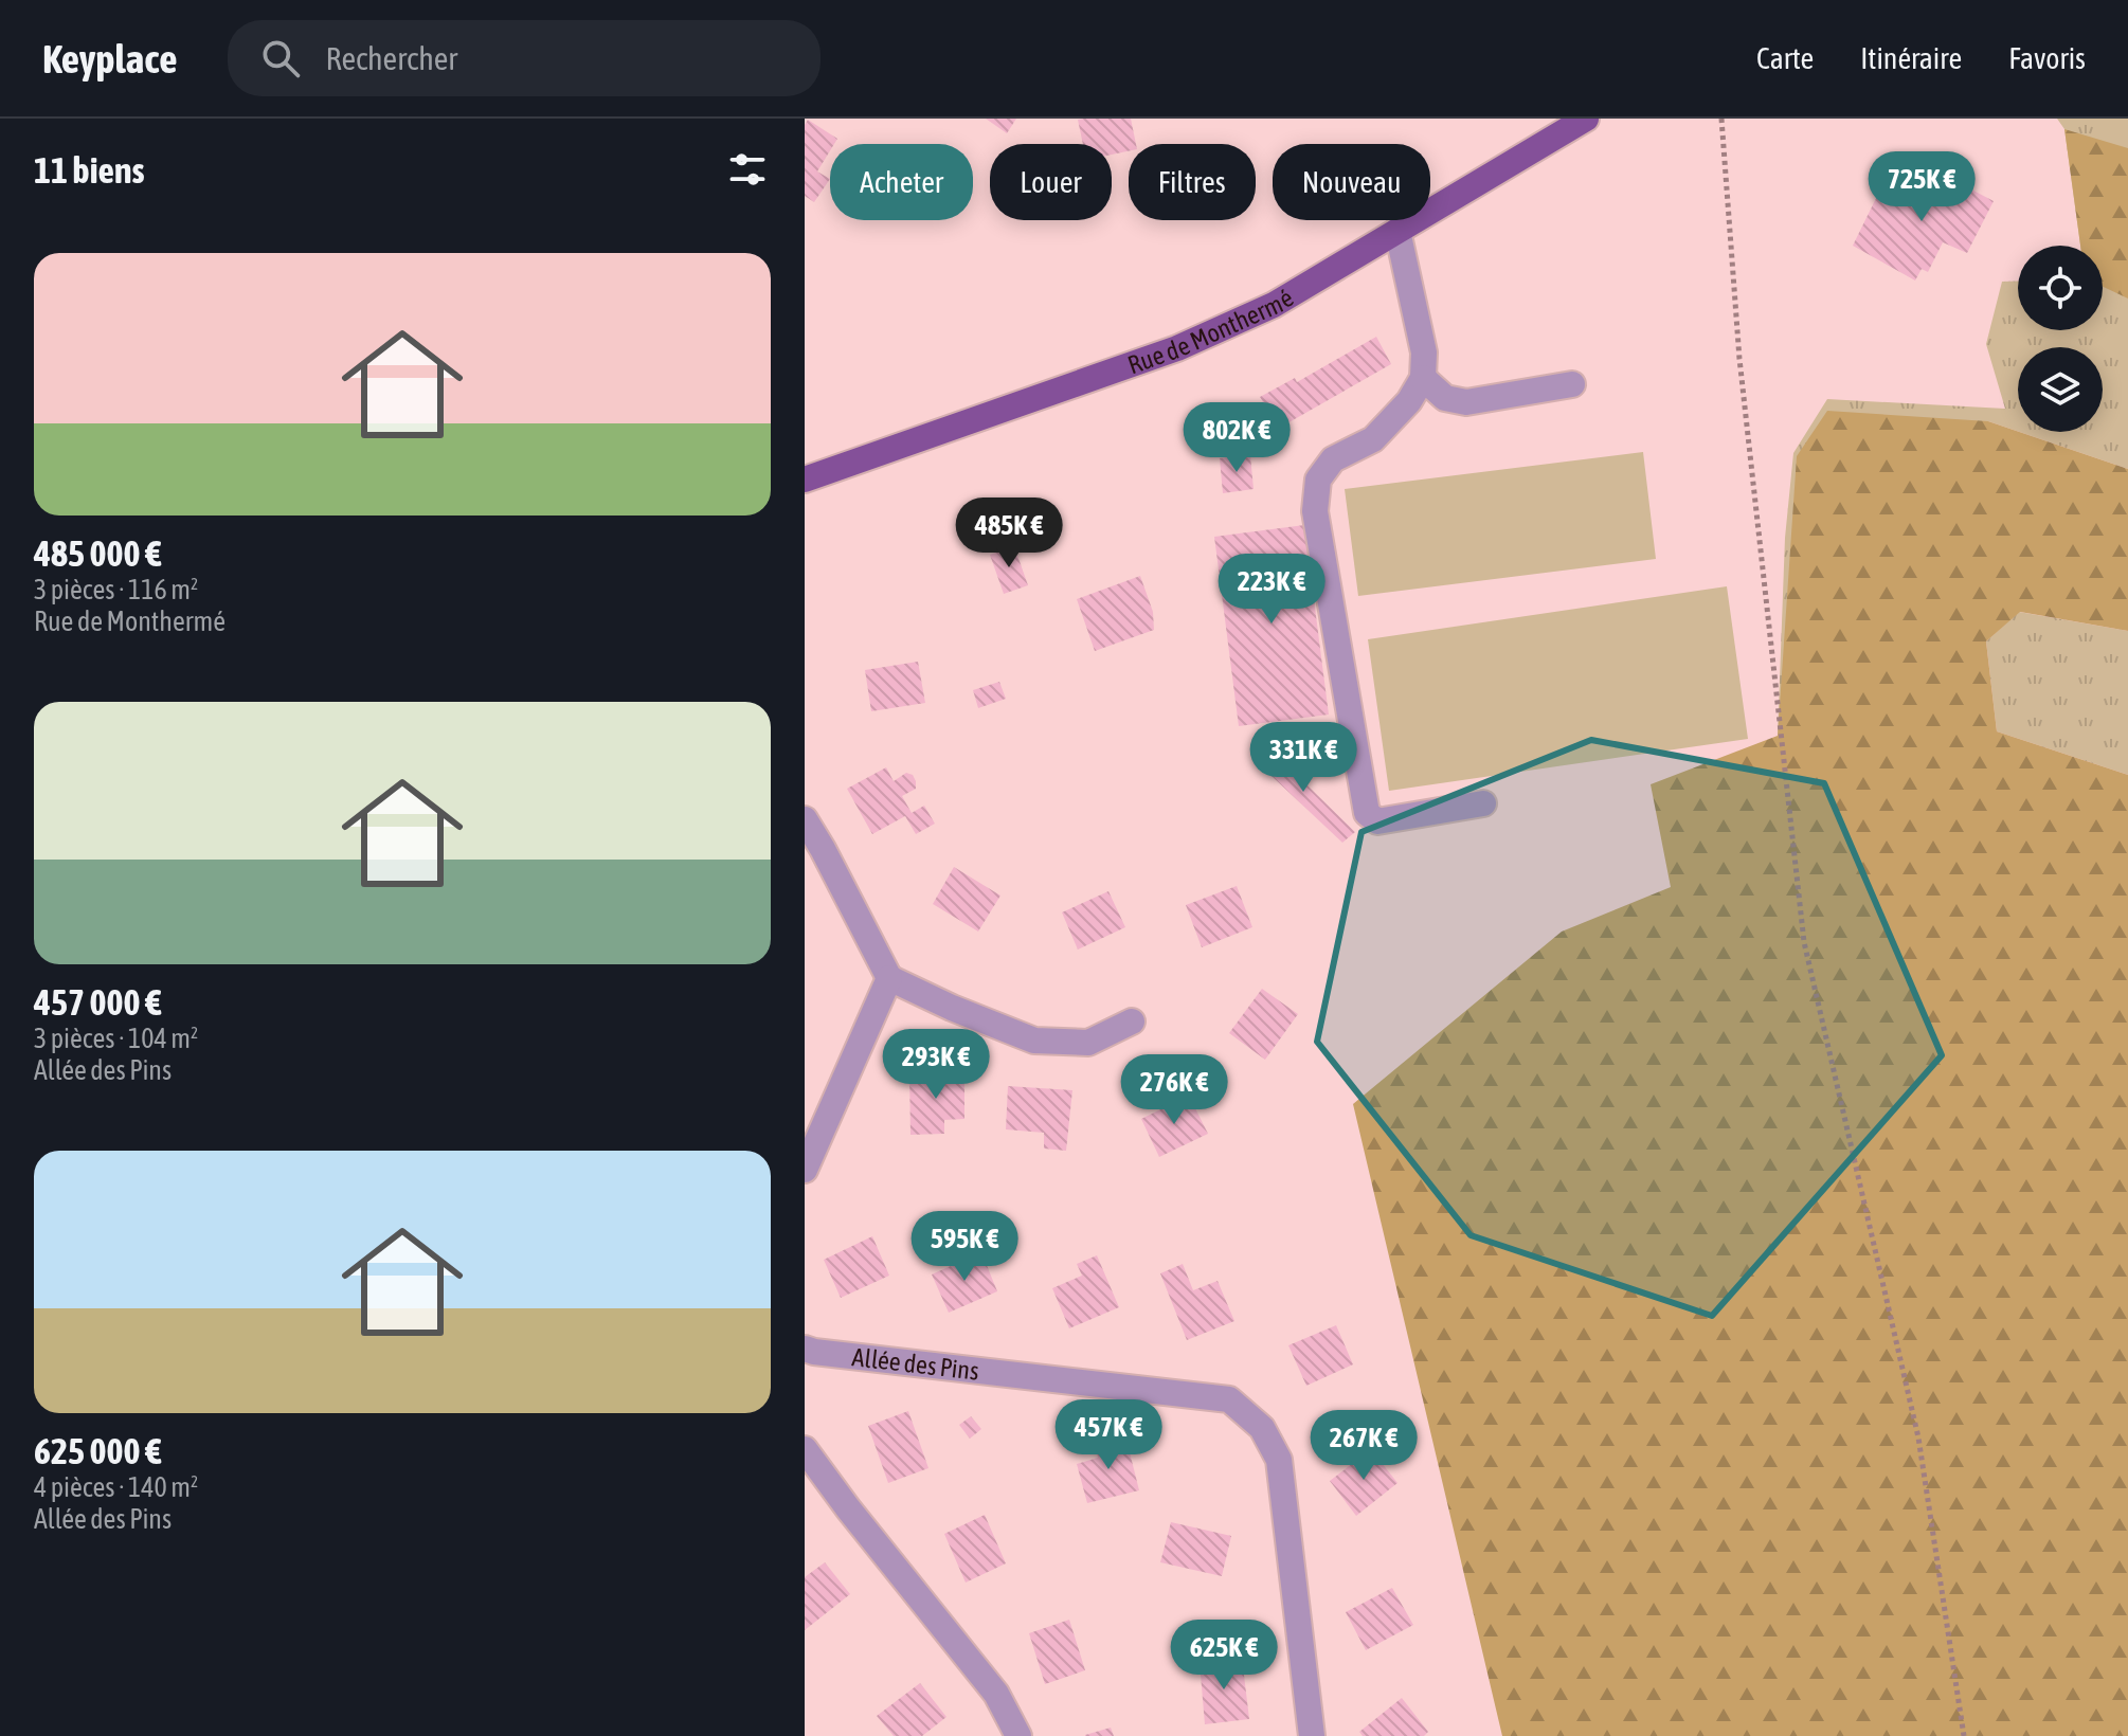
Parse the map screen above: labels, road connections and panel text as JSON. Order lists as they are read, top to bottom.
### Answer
{
  "streets": {
    "main road": ["Rue de Monthermé"],
    "street": ["Allée des Pins"]
  },
  "page": {
    "header": "Keyplace",
    "search": "Rechercher",
    "nav": ["Carte", "Itinéraire", "Favoris"],
    "heading": "11 biens",
    "chip": [
      "Acheter",
      "Louer",
      "Filtres",
      "Nouveau"
    ],
    "price": [
      "725K €",
      "802K €",
      "485K €",
      "223K €",
      "331K €",
      "293K €",
      "276K €",
      "595K €",
      "457K €",
      "267K €",
      "625K €"
    ],
    "list": [
      {
        "name": "485 000 €",
        "note": "3 pièces · 116 m² · Rue de Monthermé"
      },
      {
        "name": "457 000 €",
        "note": "3 pièces · 104 m² · Allée des Pins"
      },
      {
        "name": "625 000 €",
        "note": "4 pièces · 140 m² · Allée des Pins"
      }
    ]
  }
}
